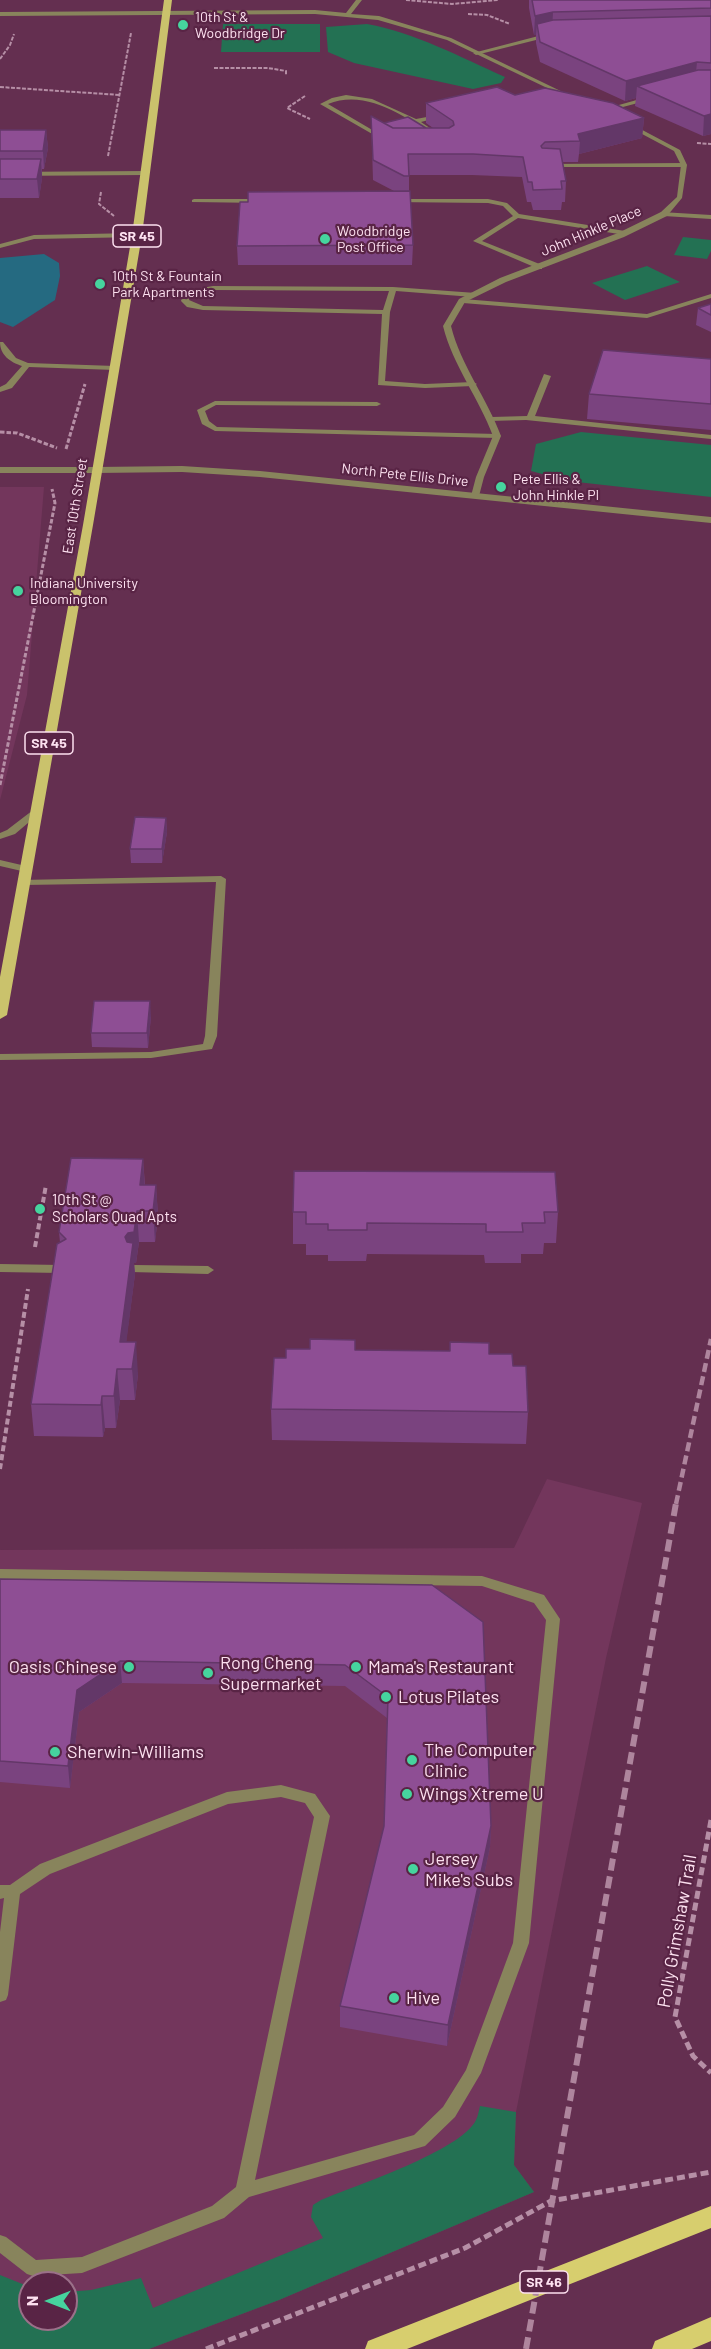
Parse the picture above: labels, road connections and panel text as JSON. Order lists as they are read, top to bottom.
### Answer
{
  "streets": {
    "highway": ["SR 46"],
    "main road": ["SR 45", "East 10th Street"],
    "street": ["John Hinkle Place", "North Pete Ellis Drive"],
    "path": ["Polly Grimshaw Trail"]
  },
  "crossings": [
    ["North Pete Ellis Drive", "East 10th Street"]
  ],
  "places": [
    "10th St & Woodbridge Dr",
    "Woodbridge Post Office",
    "10th St & Fountain Park Apartments",
    "Pete Ellis & John Hinkle Pl",
    "Indiana University Bloomington",
    "10th St @ Scholars Quad Apts",
    "Oasis Chinese",
    "Mama's Restaurant",
    "Rong Cheng Supermarket",
    "Lotus Pilates",
    "Sherwin-Williams",
    "The Computer Clinic",
    "Wings Xtreme U",
    "Jersey Mike's Subs",
    "Hive"
  ],
  "north": "left"
}
